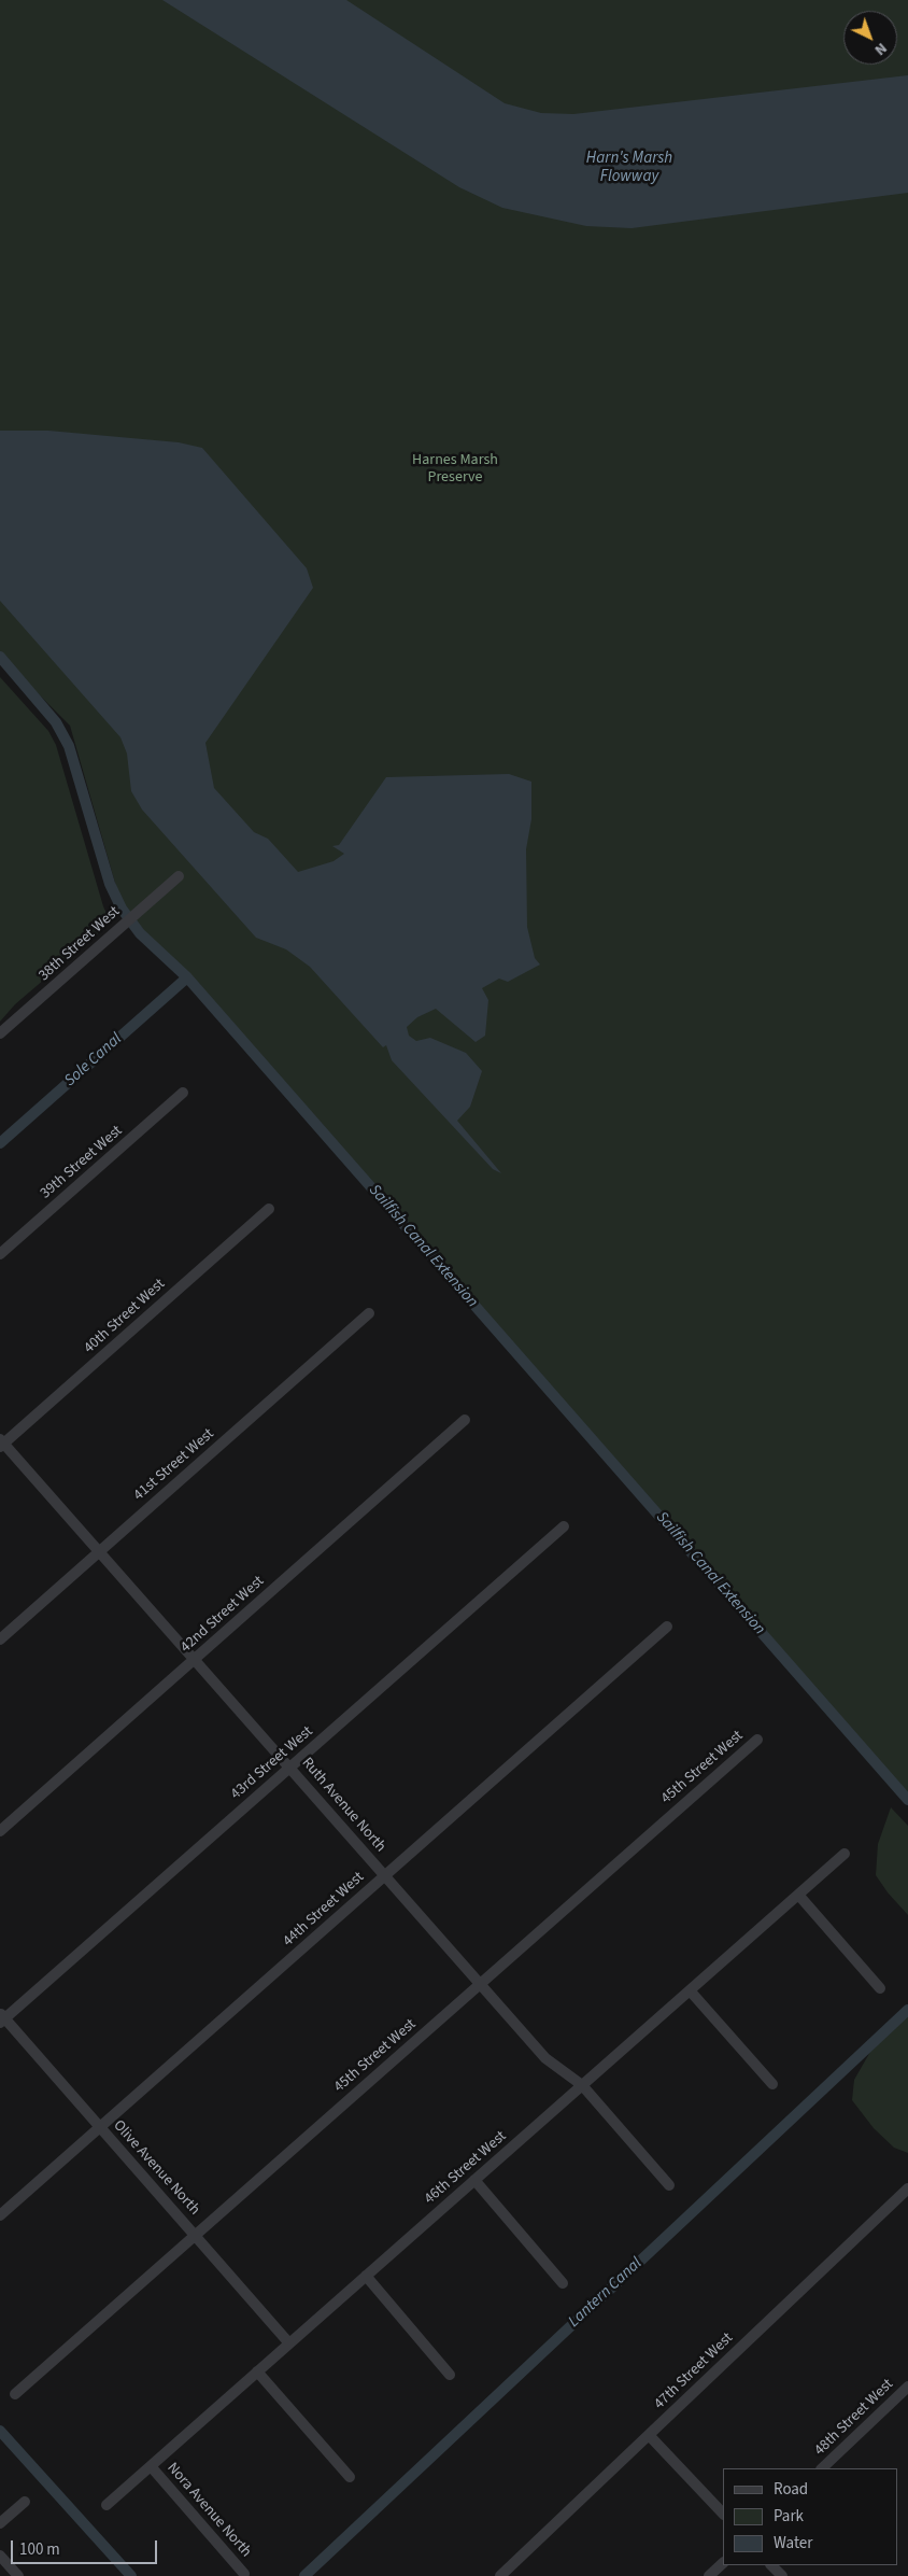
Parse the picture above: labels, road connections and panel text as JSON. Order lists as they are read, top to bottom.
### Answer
{
  "streets": {
    "street": [
      "38th Street West",
      "39th Street West",
      "40th Street West",
      "41st Street West",
      "42nd Street West",
      "43rd Street West",
      "45th Street West",
      "Ruth Avenue North",
      "44th Street West",
      "Olive Avenue North",
      "46th Street West",
      "47th Street West",
      "48th Street West",
      "Nora Avenue North"
    ]
  },
  "crossings": [
    ["40th Street West", "Ruth Avenue North"],
    ["41st Street West", "Ruth Avenue North"],
    ["42nd Street West", "Ruth Avenue North"],
    ["43rd Street West", "Ruth Avenue North"],
    ["43rd Street West", "Olive Avenue North"],
    ["45th Street West", "Ruth Avenue North"],
    ["45th Street West", "Olive Avenue North"],
    ["Ruth Avenue North", "44th Street West"],
    ["Ruth Avenue North", "46th Street West"],
    ["44th Street West", "Olive Avenue North"],
    ["Olive Avenue North", "46th Street West"],
    ["46th Street West", "Nora Avenue North"]
  ],
  "water": [
    "Harn's Marsh Flowway",
    "Sole Canal",
    "Sailfish Canal Extension",
    "Lantern Canal"
  ],
  "parks": ["Harnes Marsh Preserve"],
  "legend": ["Road", "Park", "Water"],
  "scale_bar": "100 m",
  "north": "bottom right"
}
